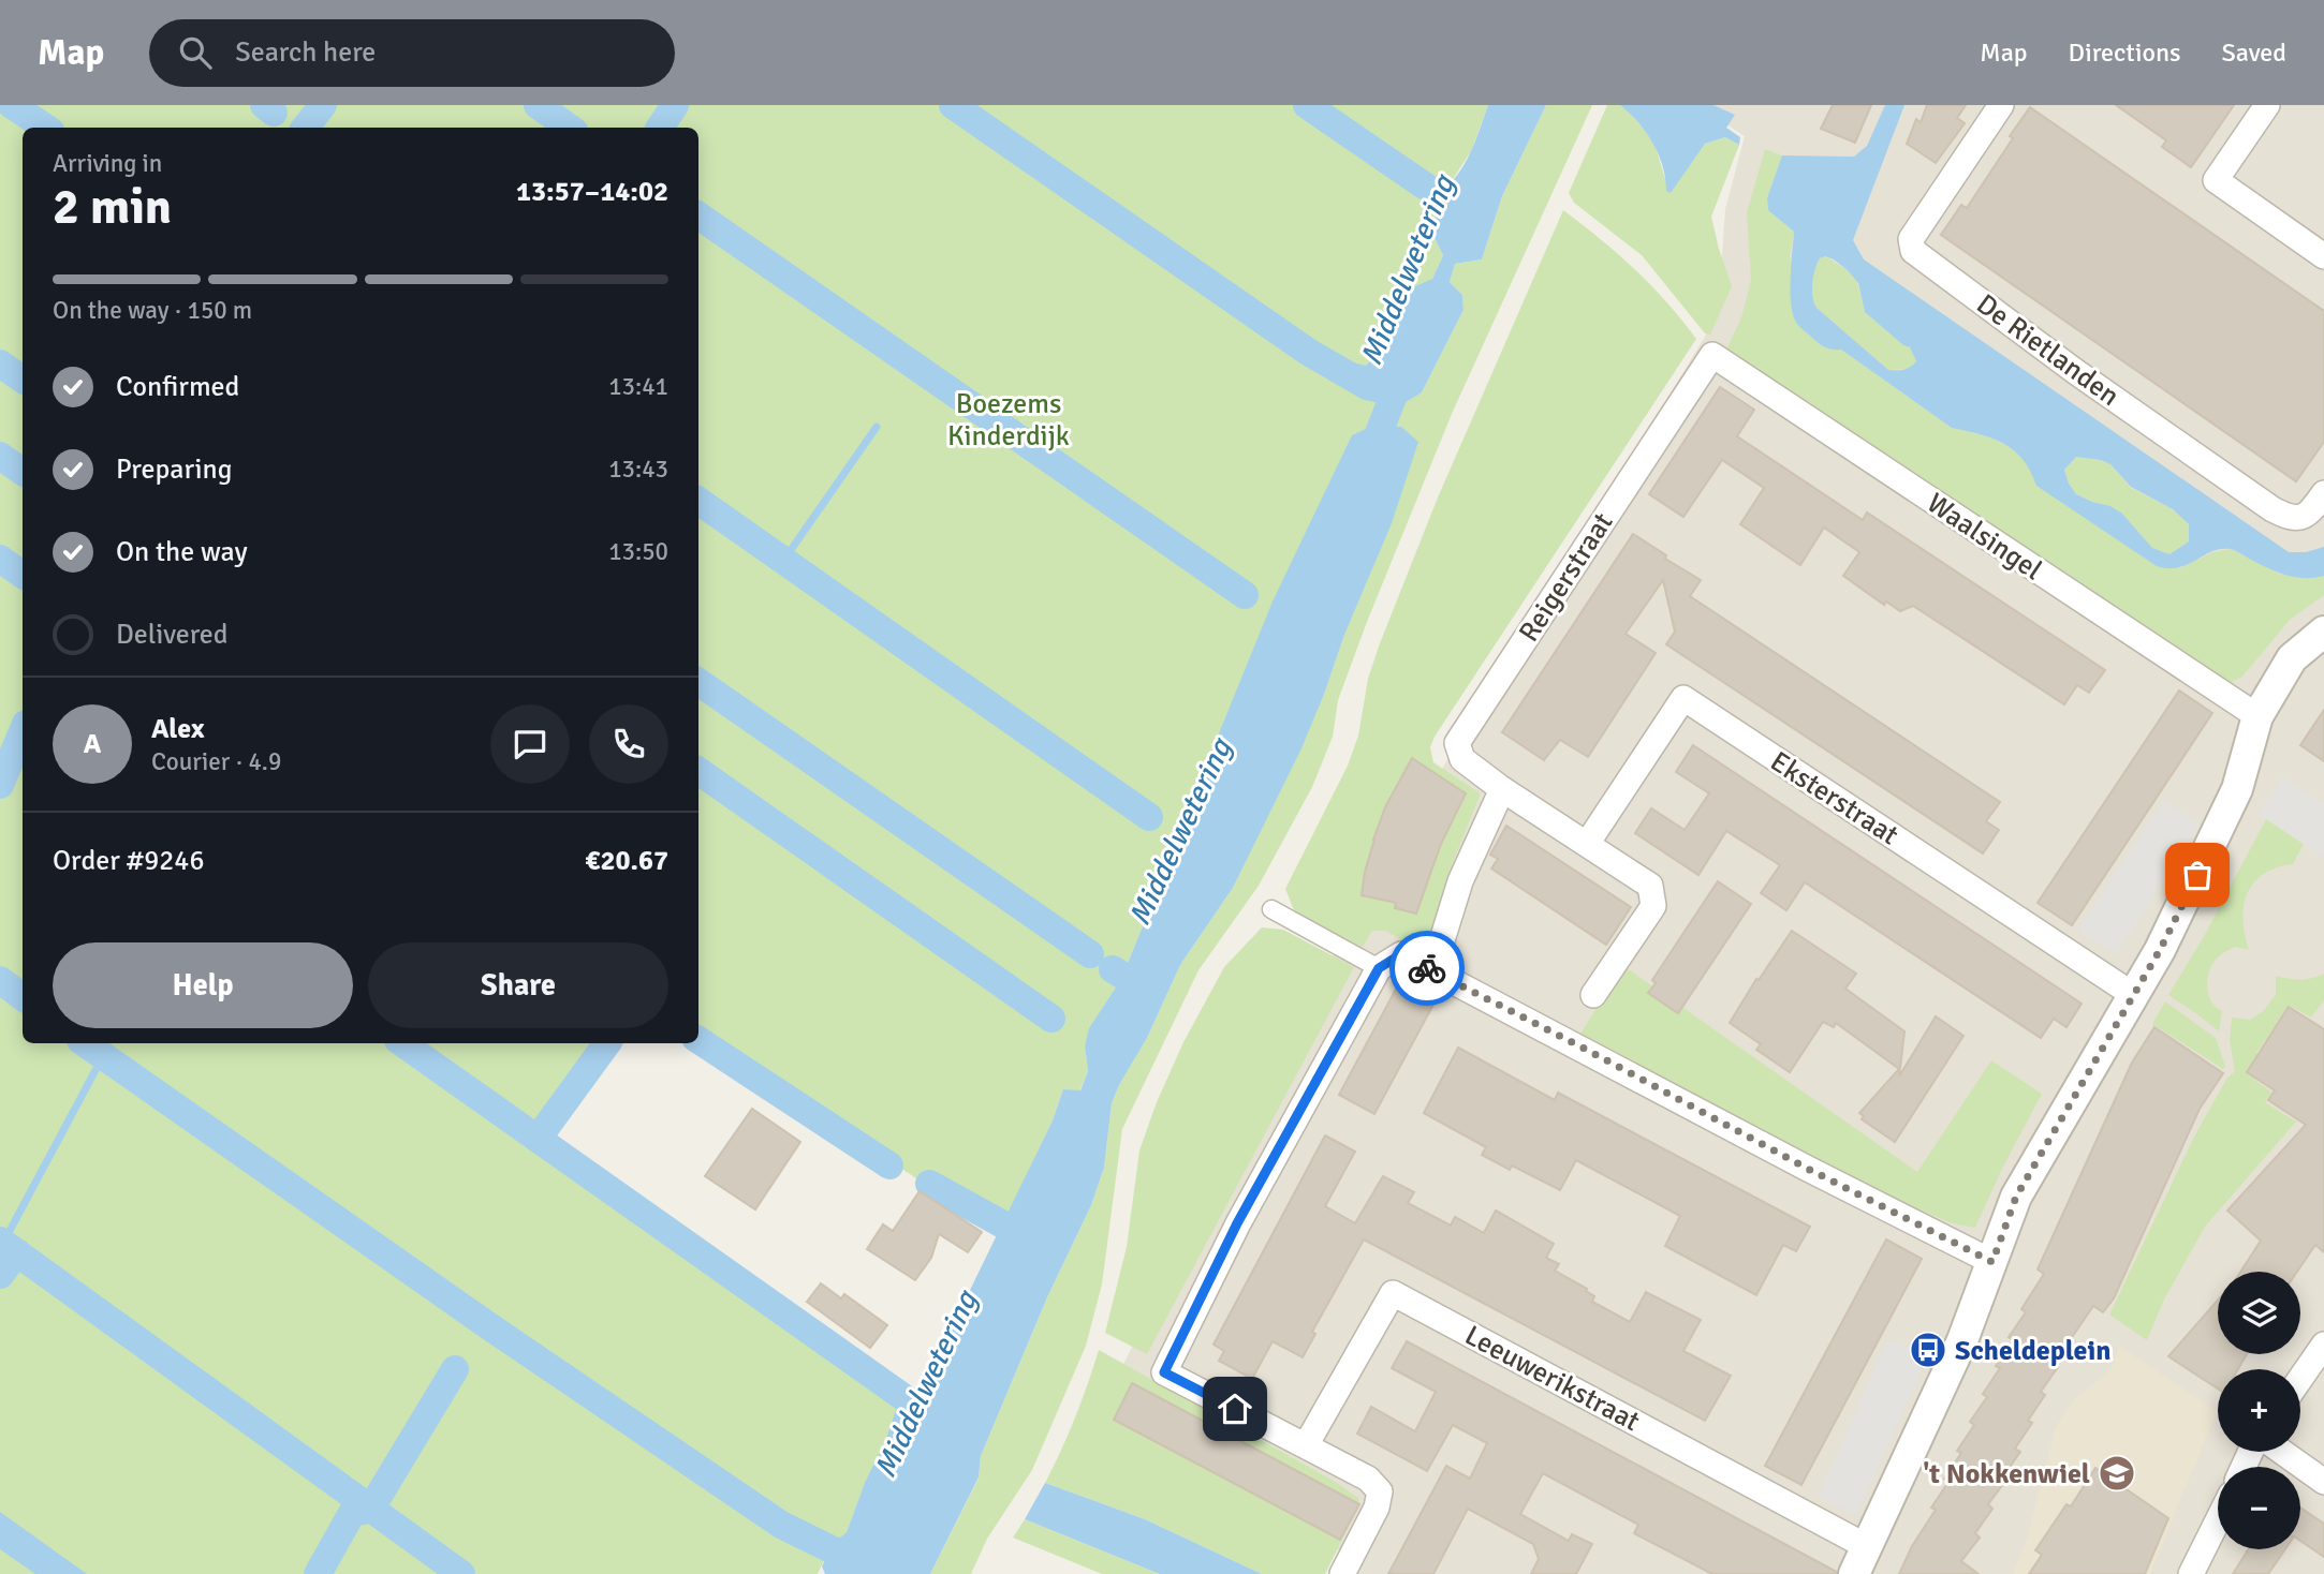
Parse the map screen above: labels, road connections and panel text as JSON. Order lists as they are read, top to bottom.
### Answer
{
  "streets": {
    "street": [
      "De Rietlanden",
      "Waalsingel",
      "Reigerstraat",
      "Eksterstraat",
      "Leeuwerikstraat"
    ]
  },
  "crossings": [
    ["Waalsingel", "Reigerstraat"]
  ],
  "water": ["Middelwetering"],
  "parks": ["Boezems Kinderdijk"],
  "places": {
    "bus stop": ["Scheldeplein"],
    "school or university": ["'t Nokkenwiel"]
  },
  "page": {
    "header": "Map",
    "search": "Search here",
    "nav": ["Map", "Directions", "Saved"],
    "heading": ["2 min", "Arriving in", "13:57–14:02"],
    "panel": [
      "Alex",
      "Courier · 4.9",
      "Order #9246",
      "€20.67"
    ],
    "bar": "On the way · 150 m",
    "list": [
      ["Confirmed", "13:41"],
      ["Preparing", "13:43"],
      ["On the way", "13:50"],
      "Delivered"
    ],
    "round": "A",
    "buttons": ["Help", "Share"],
    "map_buttons": ["+", "−"]
  }
}
